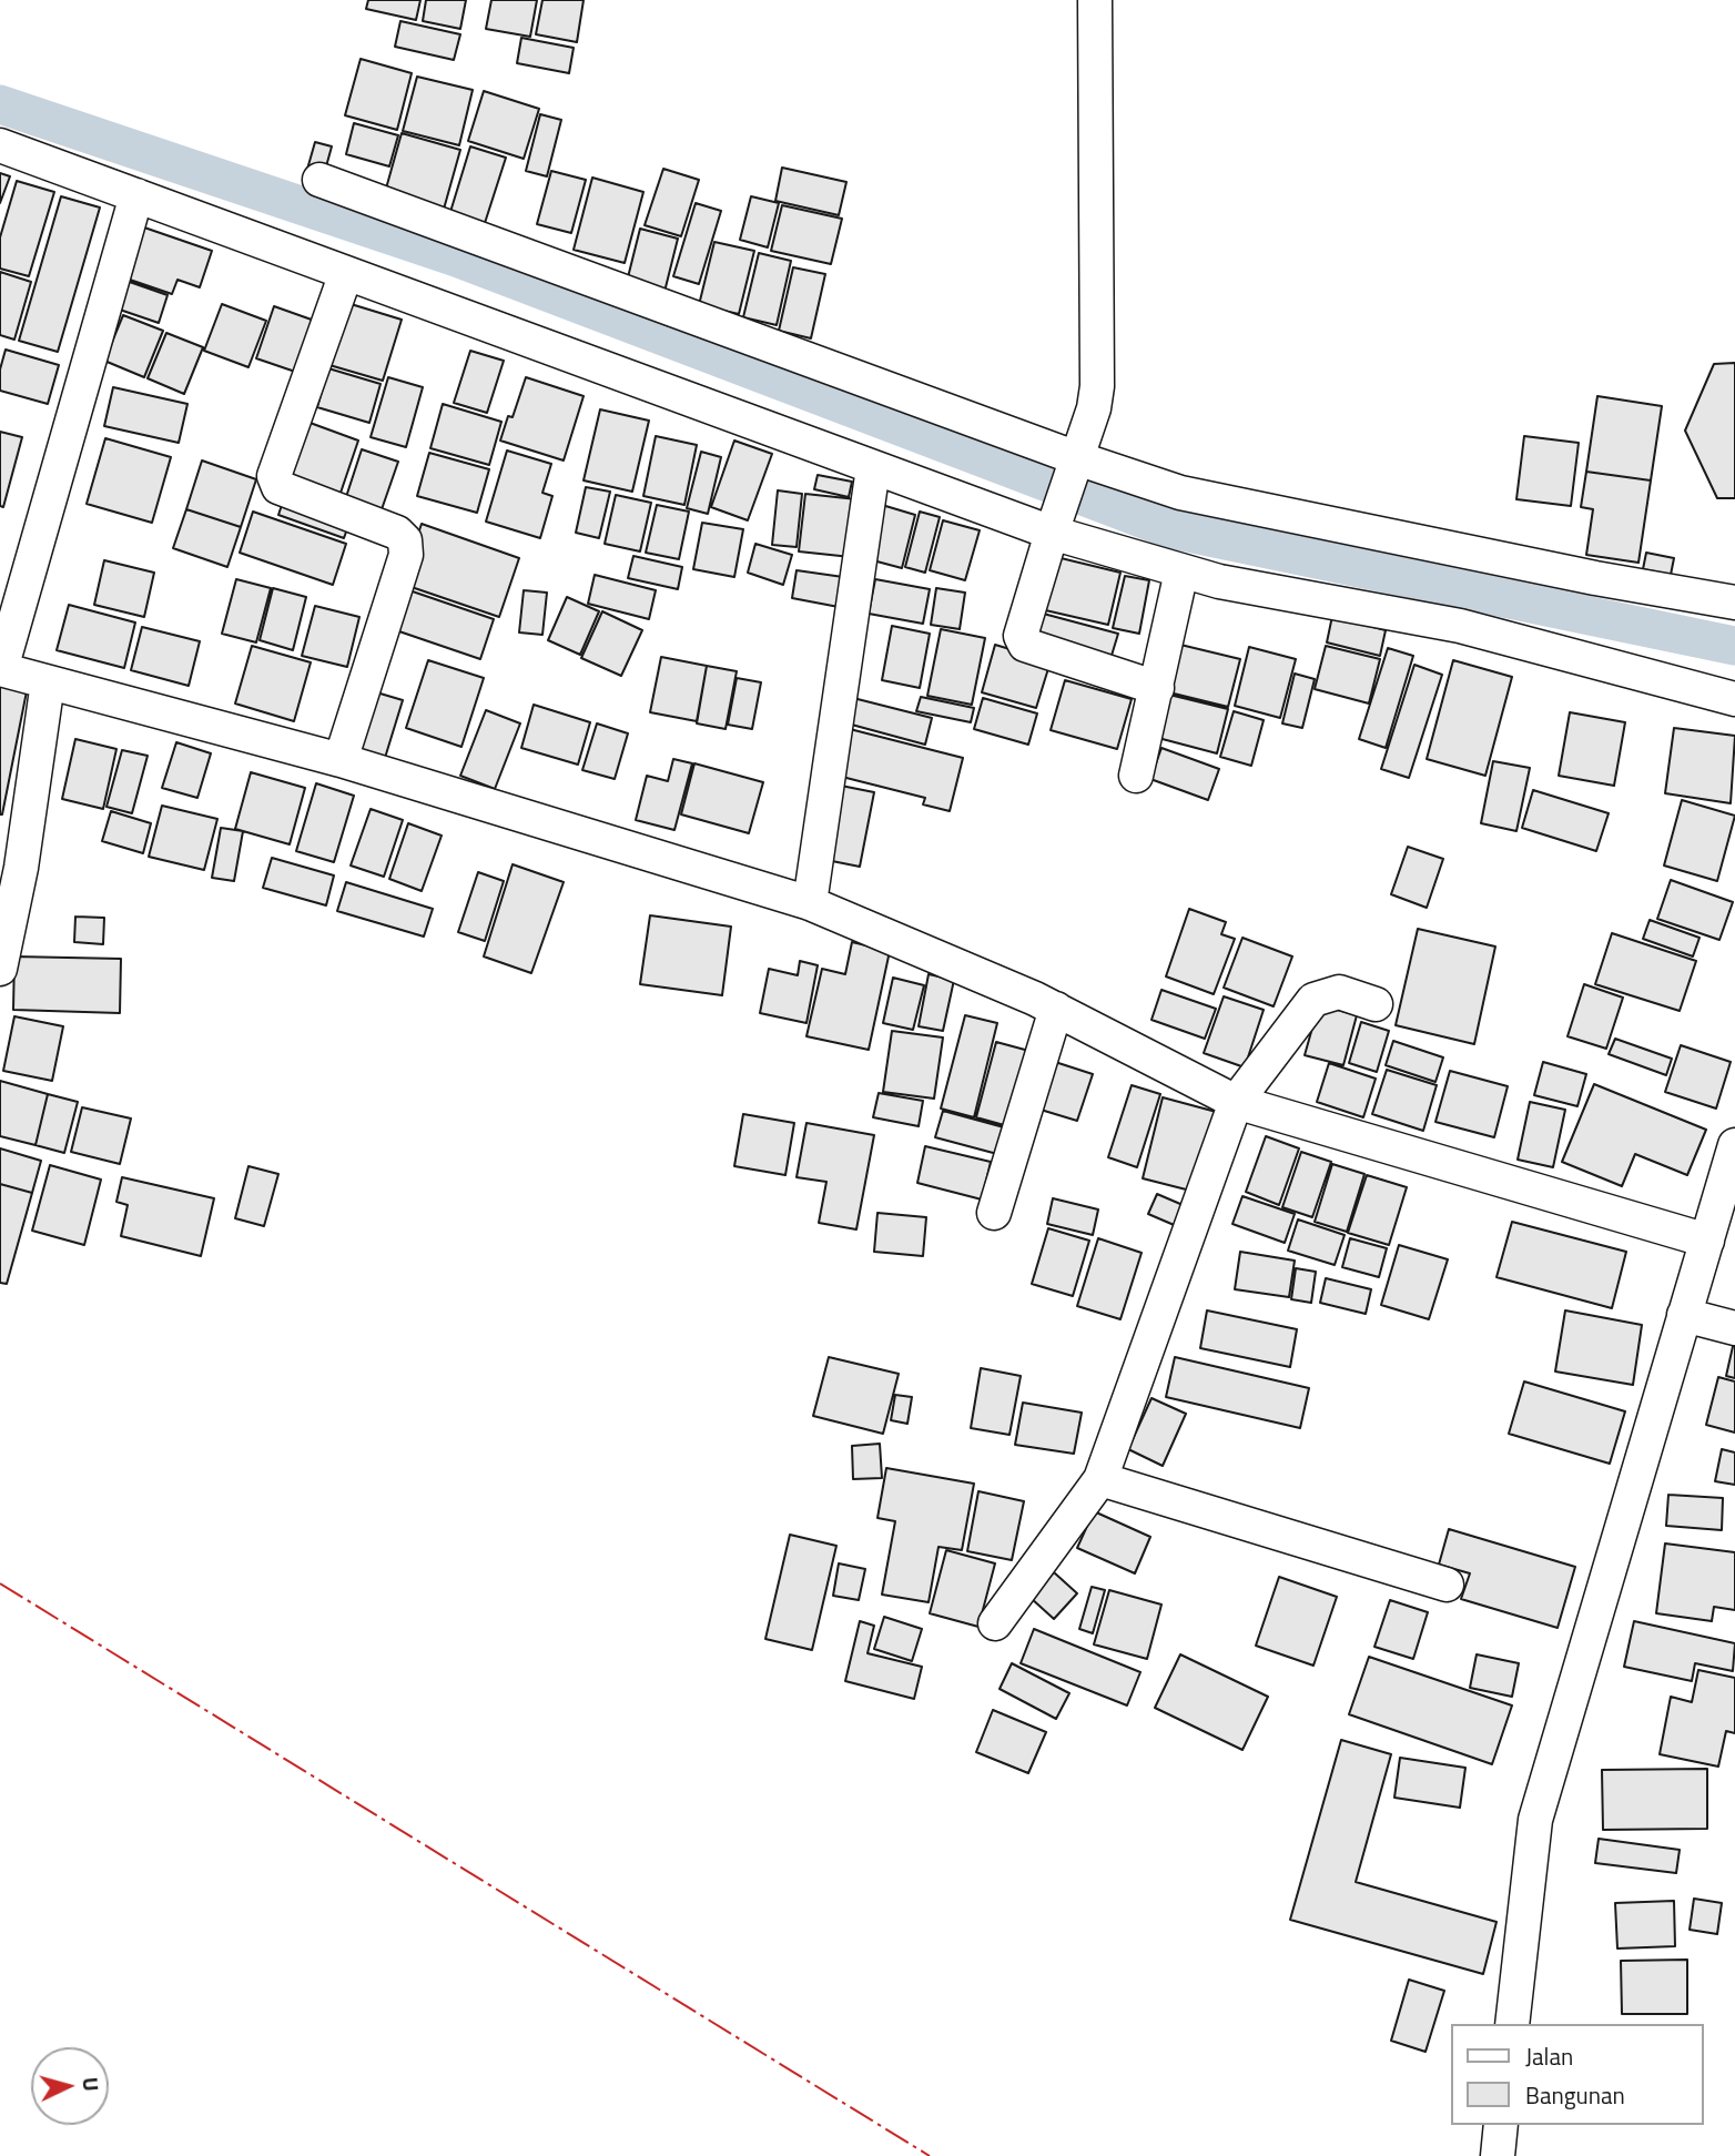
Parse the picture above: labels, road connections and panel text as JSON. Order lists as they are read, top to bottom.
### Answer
{
  "legend": ["Jalan", "Bangunan"],
  "north": "right"
}
